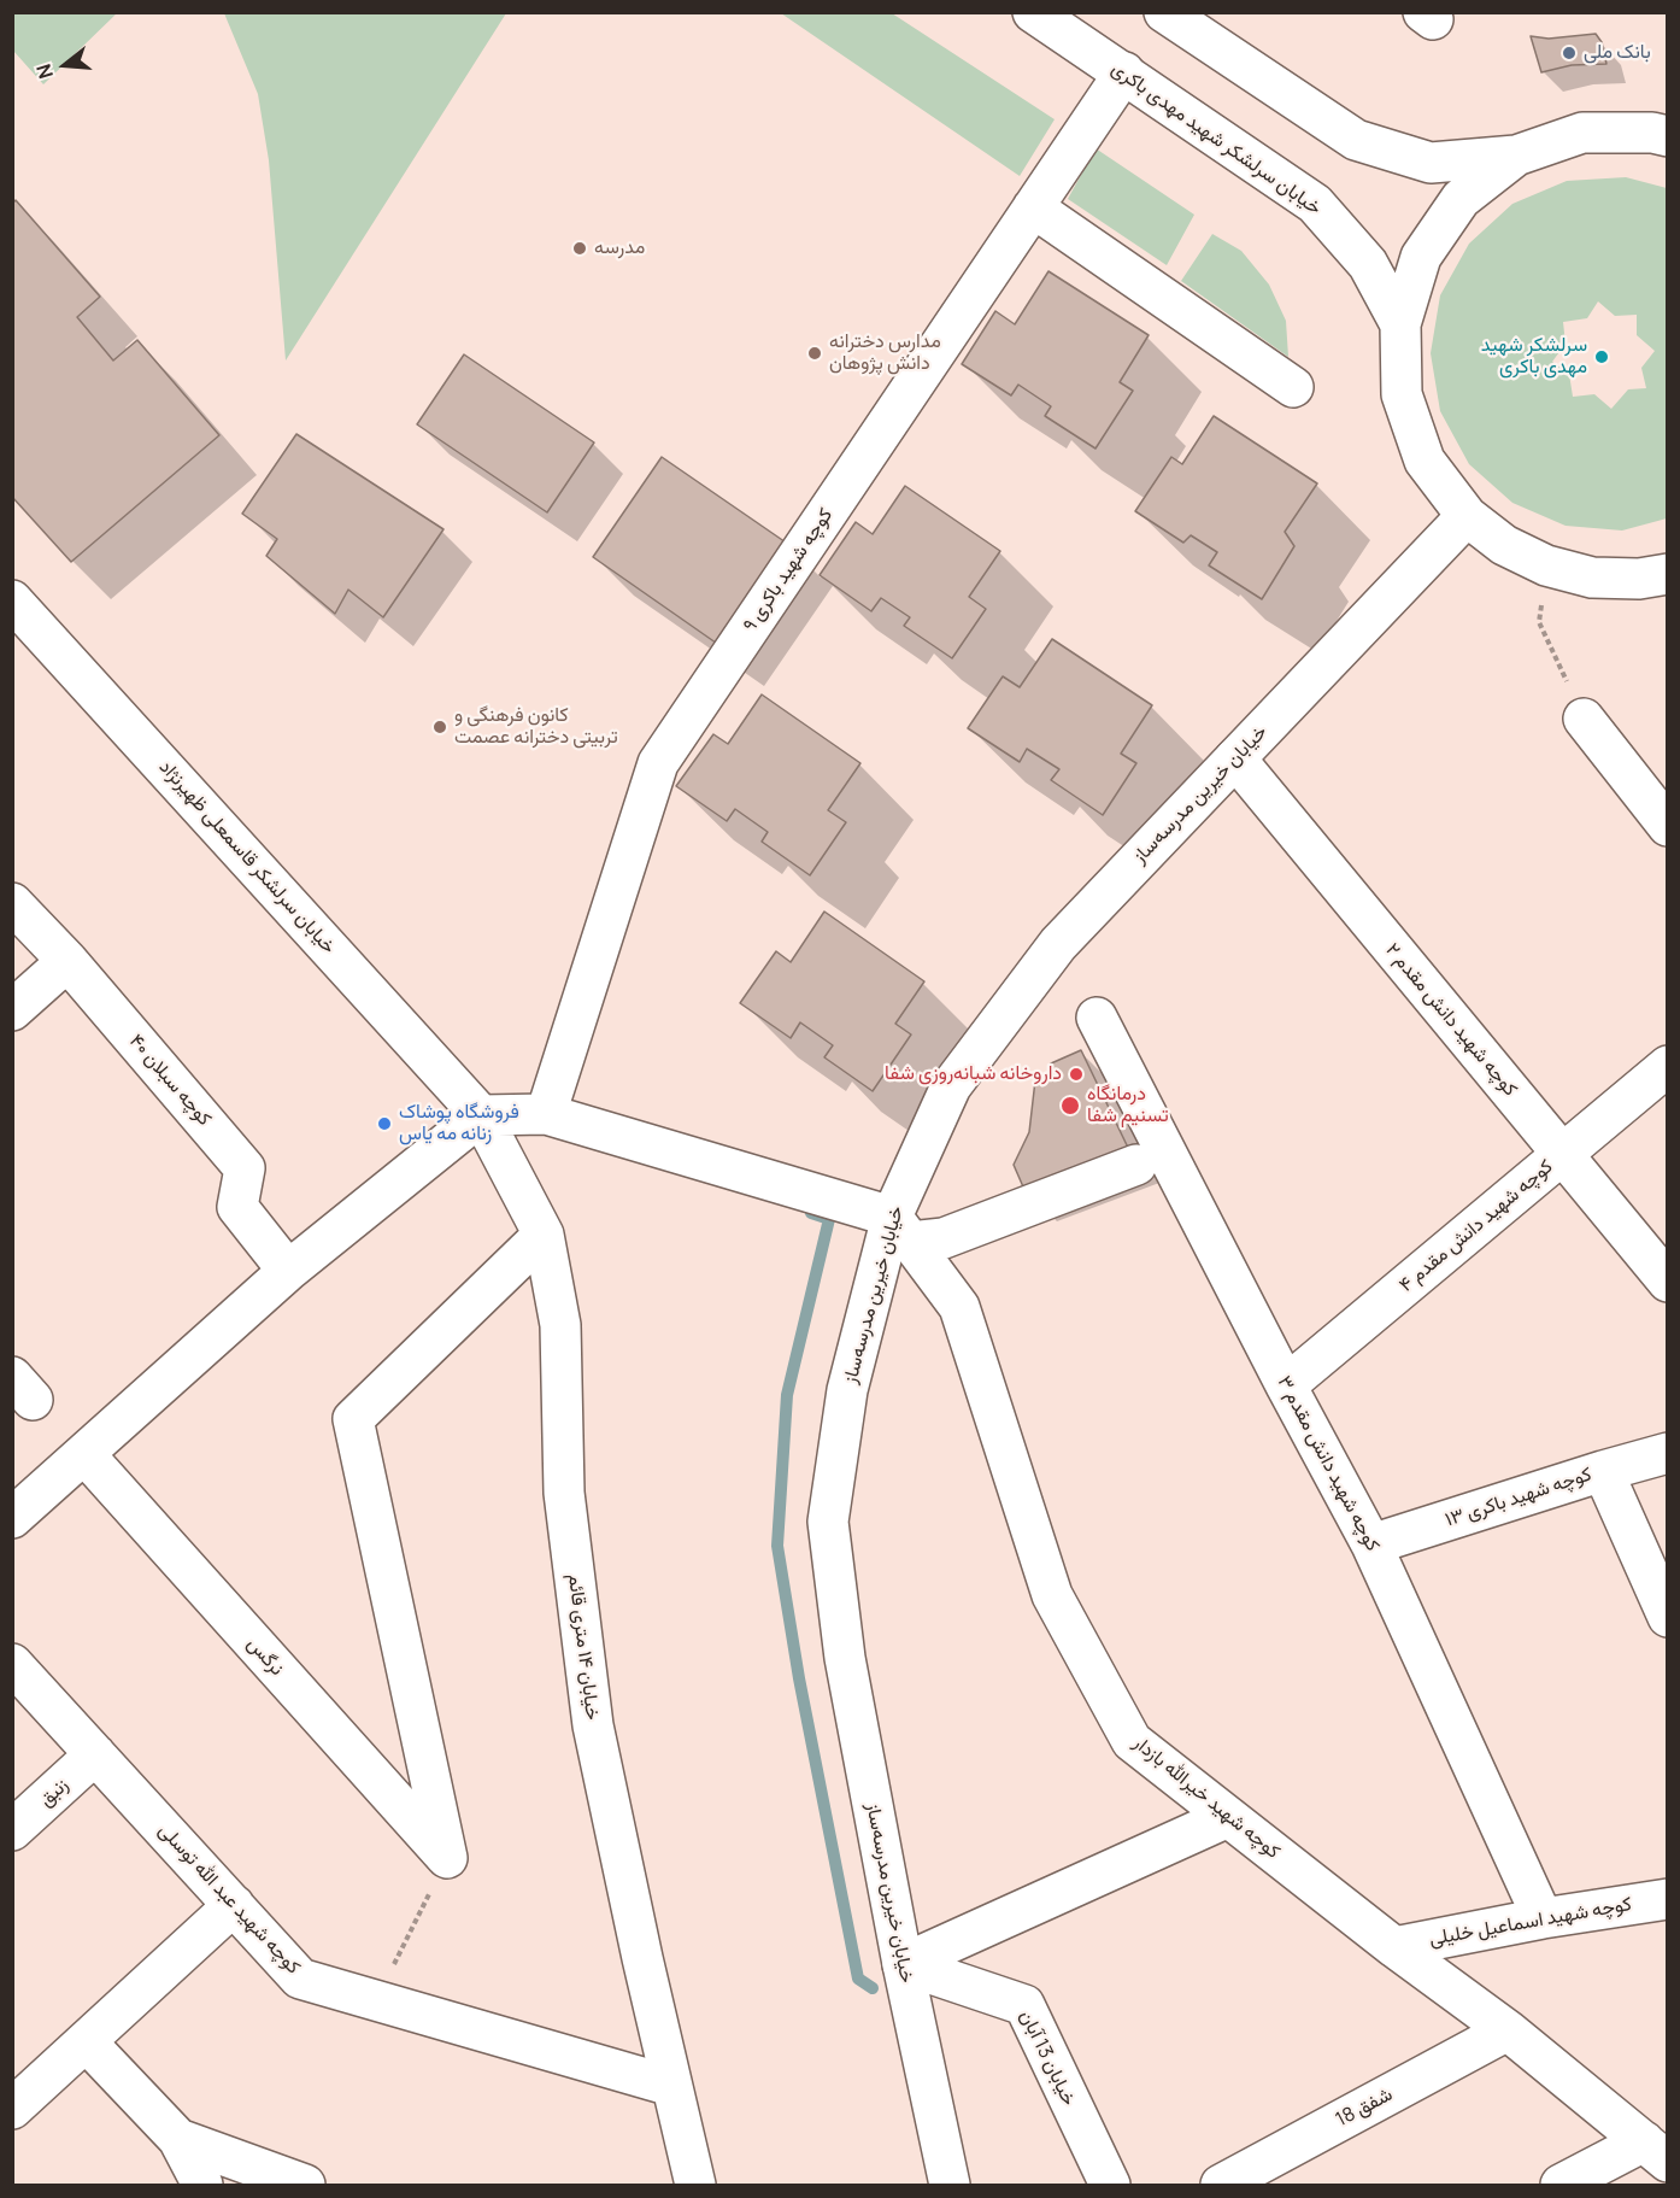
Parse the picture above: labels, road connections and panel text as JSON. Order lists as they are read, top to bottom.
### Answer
{
  "streets": {
    "street": [
      "خیابان سرلشکر شهید مهدی باکری",
      "کوچه شهید باکری ۹",
      "خیابان خیرین مدرسه‌ساز",
      "خیابان سرلشکر قاسمعلی ظهیرنژاد",
      "کوچه شهید دانش مقدم ۲",
      "کوچه سبلان ۴۰",
      "کوچه شهید دانش مقدم ۴",
      "کوچه شهید دانش مقدم ۳",
      "کوچه شهید باکری ۱۳",
      "خیابان ۱۴ متری قائم",
      "نرگس",
      "زنبق",
      "کوچه شهید خیرالله بازدار",
      "کوچه شهید عبد الله توسلی",
      "کوچه شهید اسماعیل خلیلی",
      "خیابان 13 آبان",
      "شفق 18"
    ]
  },
  "crossings": [
    ["خیابان سرلشکر شهید مهدی باکری", "کوچه شهید باکری ۹"],
    ["خیابان خیرین مدرسه‌ساز", "کوچه شهید دانش مقدم ۲"],
    ["خیابان خیرین مدرسه‌ساز", "کوچه شهید خیرالله بازدار"],
    ["خیابان خیرین مدرسه‌ساز", "خیابان 13 آبان"],
    ["خیابان سرلشکر قاسمعلی ظهیرنژاد", "خیابان ۱۴ متری قائم"],
    ["کوچه شهید دانش مقدم ۲", "کوچه شهید دانش مقدم ۴"],
    ["کوچه شهید دانش مقدم ۴", "کوچه شهید دانش مقدم ۳"],
    ["کوچه شهید دانش مقدم ۳", "کوچه شهید باکری ۱۳"],
    ["کوچه شهید دانش مقدم ۳", "کوچه شهید اسماعیل خلیلی"],
    ["خیابان ۱۴ متری قائم", "کوچه شهید عبد الله توسلی"],
    ["زنبق", "کوچه شهید عبد الله توسلی"],
    ["کوچه شهید خیرالله بازدار", "کوچه شهید اسماعیل خلیلی"],
    ["کوچه شهید خیرالله بازدار", "شفق 18"]
  ],
  "places": [
    "بانک ملی",
    "مدرسه",
    "مدارس دخترانه دانش پژوهان",
    "سرلشکر شهید مهدی باکری",
    "کانون فرهنگی و تربیتی دخترانه عصمت",
    "داروخانه شبانه‌روزی شفا",
    "درمانگاه تسنیم شفا",
    "فروشگاه پوشاک زنانه مه یاس"
  ],
  "north": "left"
}
